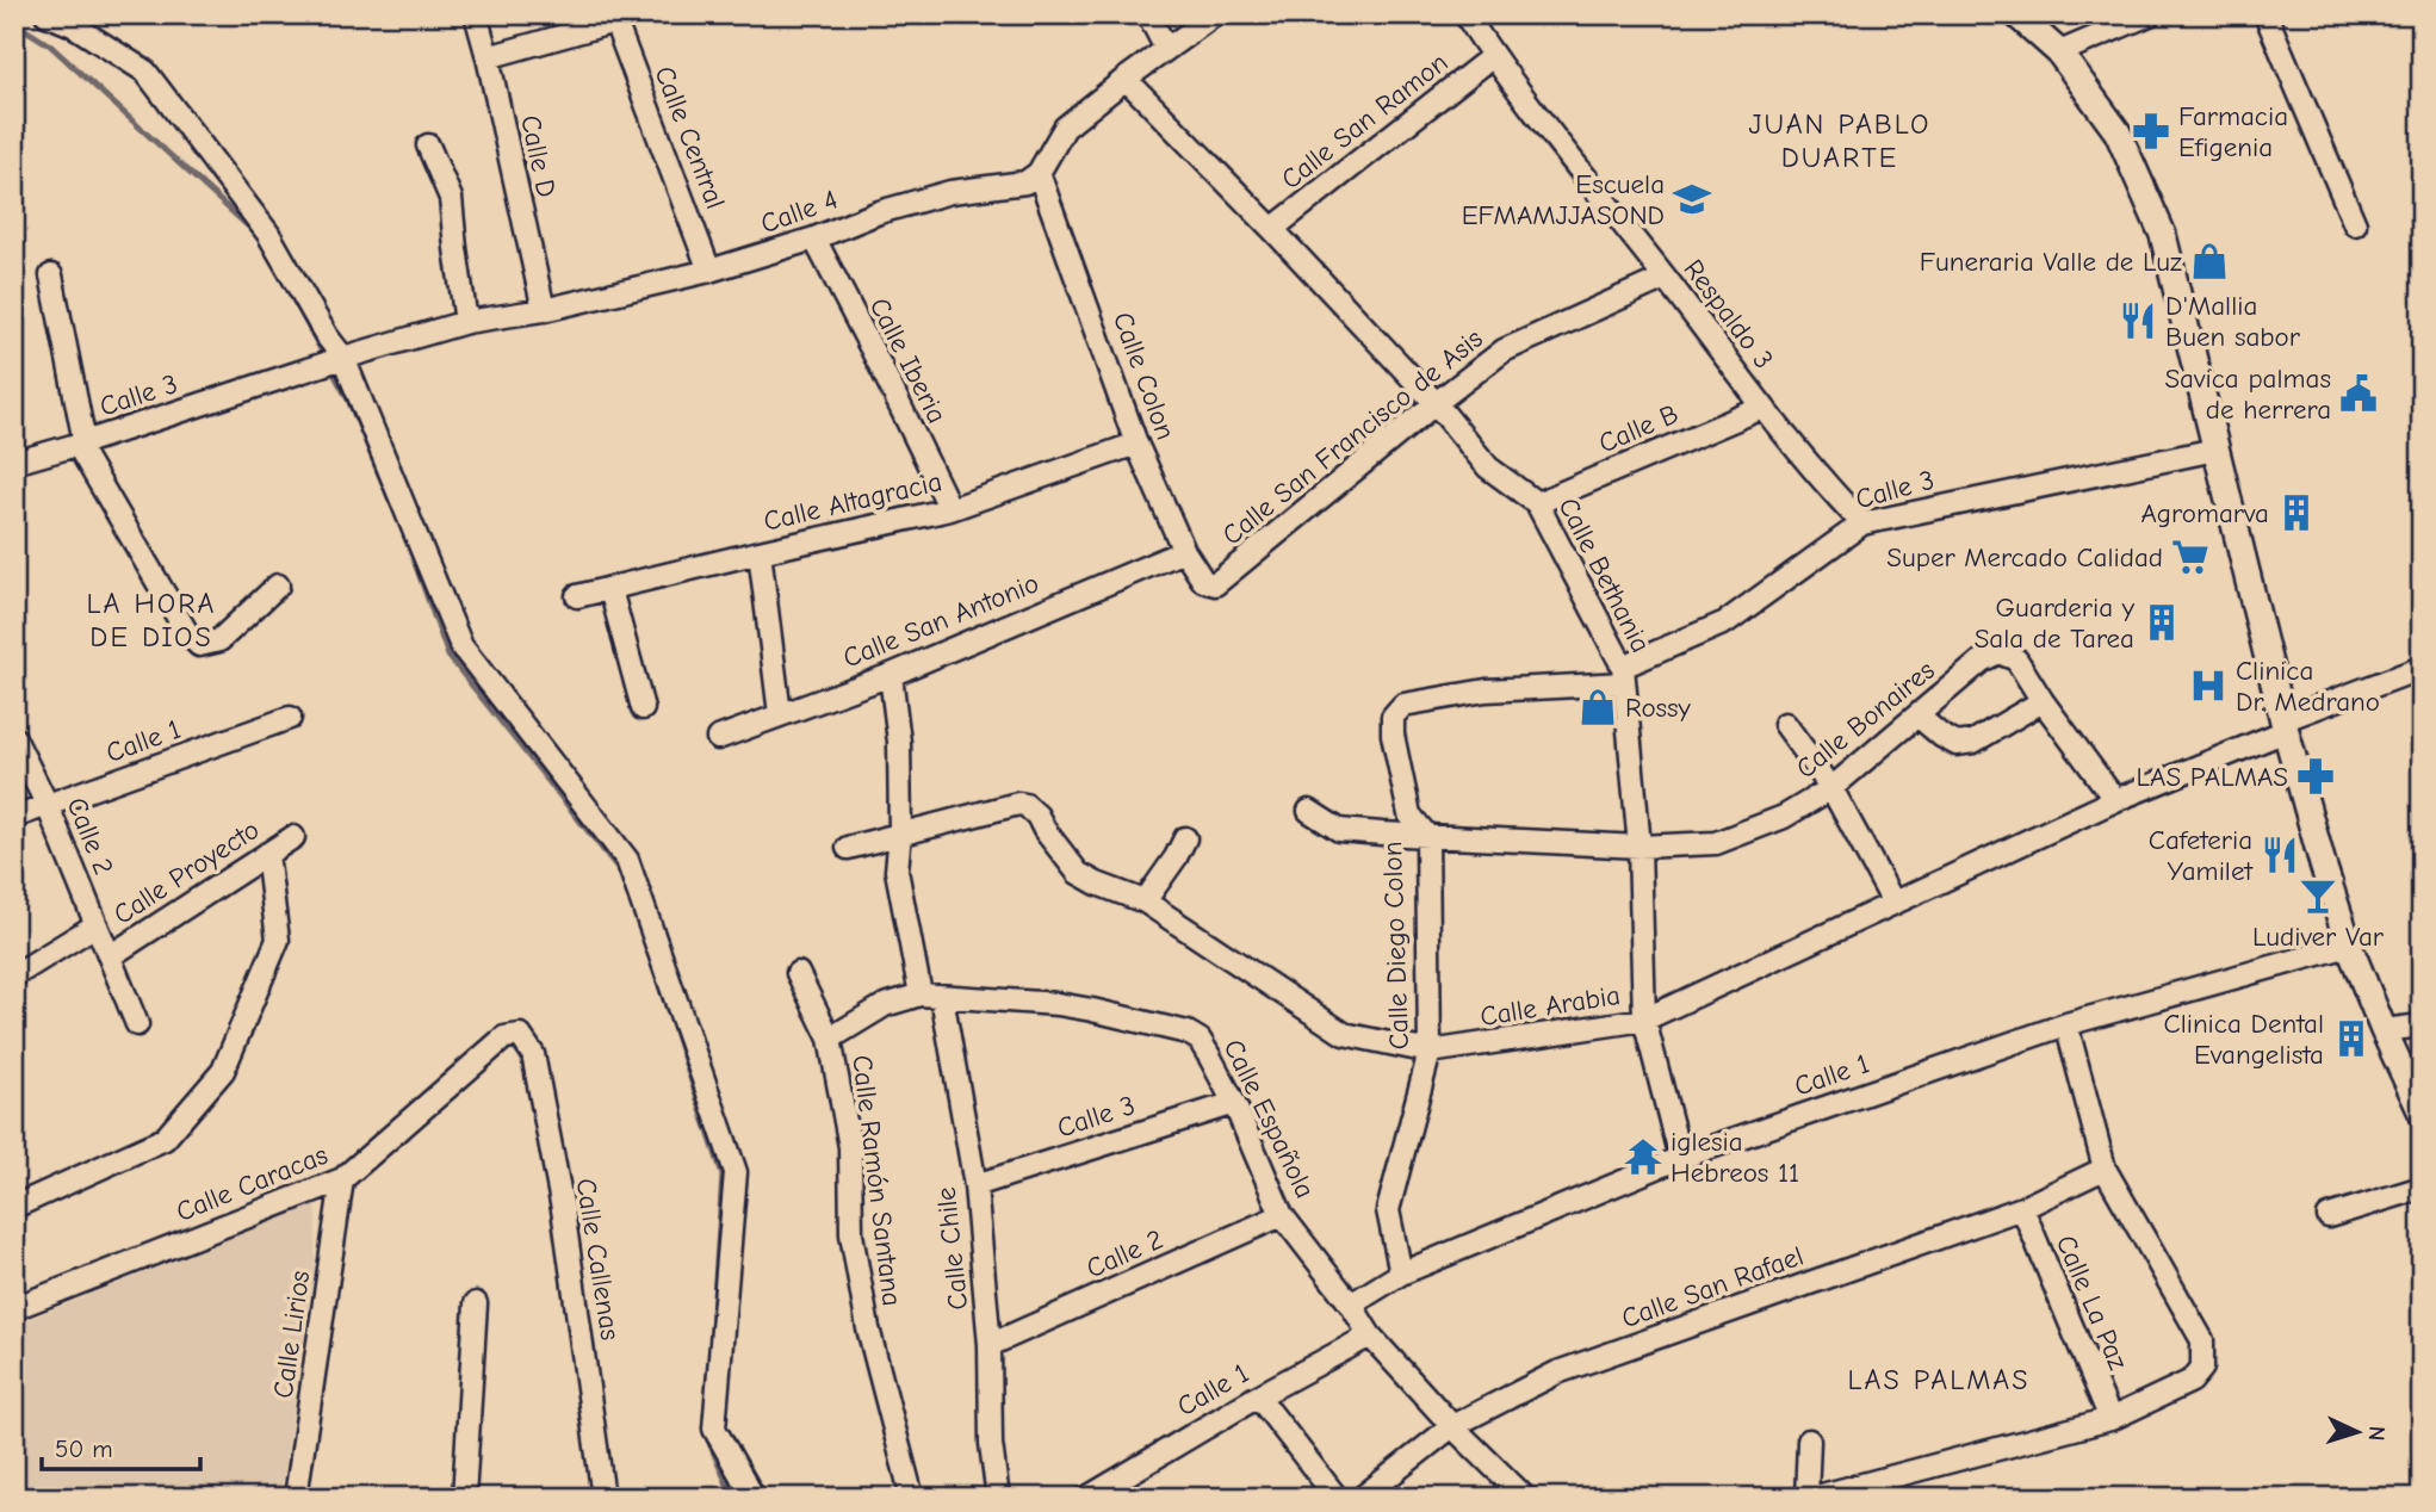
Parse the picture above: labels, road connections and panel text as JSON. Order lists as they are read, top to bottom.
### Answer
{
  "streets": {
    "street": [
      "Calle San Ramon",
      "Calle Central",
      "Calle D",
      "Calle 4",
      "Respaldo 3",
      "Calle Iberia",
      "Calle Colon",
      "Calle 3",
      "Calle B",
      "Calle San Francisco de Asis",
      "Calle Altagracia",
      "Calle Bethania",
      "Calle San Antonio",
      "Calle Bonaires",
      "Calle 1",
      "Calle 2",
      "Calle Proyecto",
      "Calle Diego Colon",
      "Calle Arabia",
      "Calle Española",
      "Calle Ramón Santana",
      "Calle Caracas",
      "Calle Chile",
      "Calle Callenas",
      "Calle San Rafael",
      "Calle La Paz",
      "Calle Lirios"
    ]
  },
  "crossings": [
    ["Calle San Ramon", "Respaldo 3"],
    ["Calle San Ramon", "Calle Bethania"],
    ["Calle Central", "Calle D"],
    ["Calle Central", "Calle 4"],
    ["Calle D", "Calle 4"],
    ["Calle 4", "Calle Iberia"],
    ["Calle 4", "Calle Colon"],
    ["Calle 4", "Calle 3"],
    ["Respaldo 3", "Calle 3"],
    ["Respaldo 3", "Calle B"],
    ["Respaldo 3", "Calle San Francisco de Asis"],
    ["Calle Iberia", "Calle Altagracia"],
    ["Calle Colon", "Calle San Francisco de Asis"],
    ["Calle Colon", "Calle Altagracia"],
    ["Calle Colon", "Calle San Antonio"],
    ["Calle 3", "Calle Bethania"],
    ["Calle 3", "Calle Diego Colon"],
    ["Calle 3", "Calle Española"],
    ["Calle 3", "Calle Chile"],
    ["Calle B", "Calle Bethania"],
    ["Calle San Francisco de Asis", "Calle Bethania"],
    ["Calle Bethania", "Calle Bonaires"],
    ["Calle Bethania", "Calle 1"],
    ["Calle Bethania", "Calle Diego Colon"],
    ["Calle Bethania", "Calle Arabia"],
    ["Calle Bonaires", "Calle Diego Colon"],
    ["Calle Bonaires", "Calle Arabia"],
    ["Calle 1", "Calle 2"],
    ["Calle 1", "Calle Diego Colon"],
    ["Calle 1", "Calle Española"],
    ["Calle 2", "Calle Proyecto"],
    ["Calle 2", "Calle Española"],
    ["Calle 2", "Calle Chile"],
    ["Calle Diego Colon", "Calle Arabia"],
    ["Calle Española", "Calle Chile"],
    ["Calle Española", "Calle San Rafael"],
    ["Calle Caracas", "Calle Callenas"],
    ["Calle Caracas", "Calle Lirios"],
    ["Calle San Rafael", "Calle La Paz"]
  ],
  "districts": ["JUAN PABLO DUARTE", "LA HORA DE DIOS", "LAS PALMAS"],
  "places": {
    "pharmacy": ["Farmacia Efigenia", "LAS PALMAS"],
    "school or university": ["Escuela EFMAMJJASOND"],
    "shop": ["Funeraria Valle de Luz", "Rossy"],
    "restaurant": ["D'Mallia Buen sabor", "Cafeteria Yamilet"],
    "public building": ["Savica palmas de herrera"],
    "building": ["Agromarva", "Guarderia y Sala de Tarea", "Clinica Dental Evangelista"],
    "supermarket": ["Super Mercado Calidad"],
    "hospital": ["Clinica Dr. Medrano"],
    "bar": ["Ludiver Var"],
    "temple": ["iglesia Hebreos 11"]
  },
  "scale_bar": "50 m",
  "north": "right"
}
